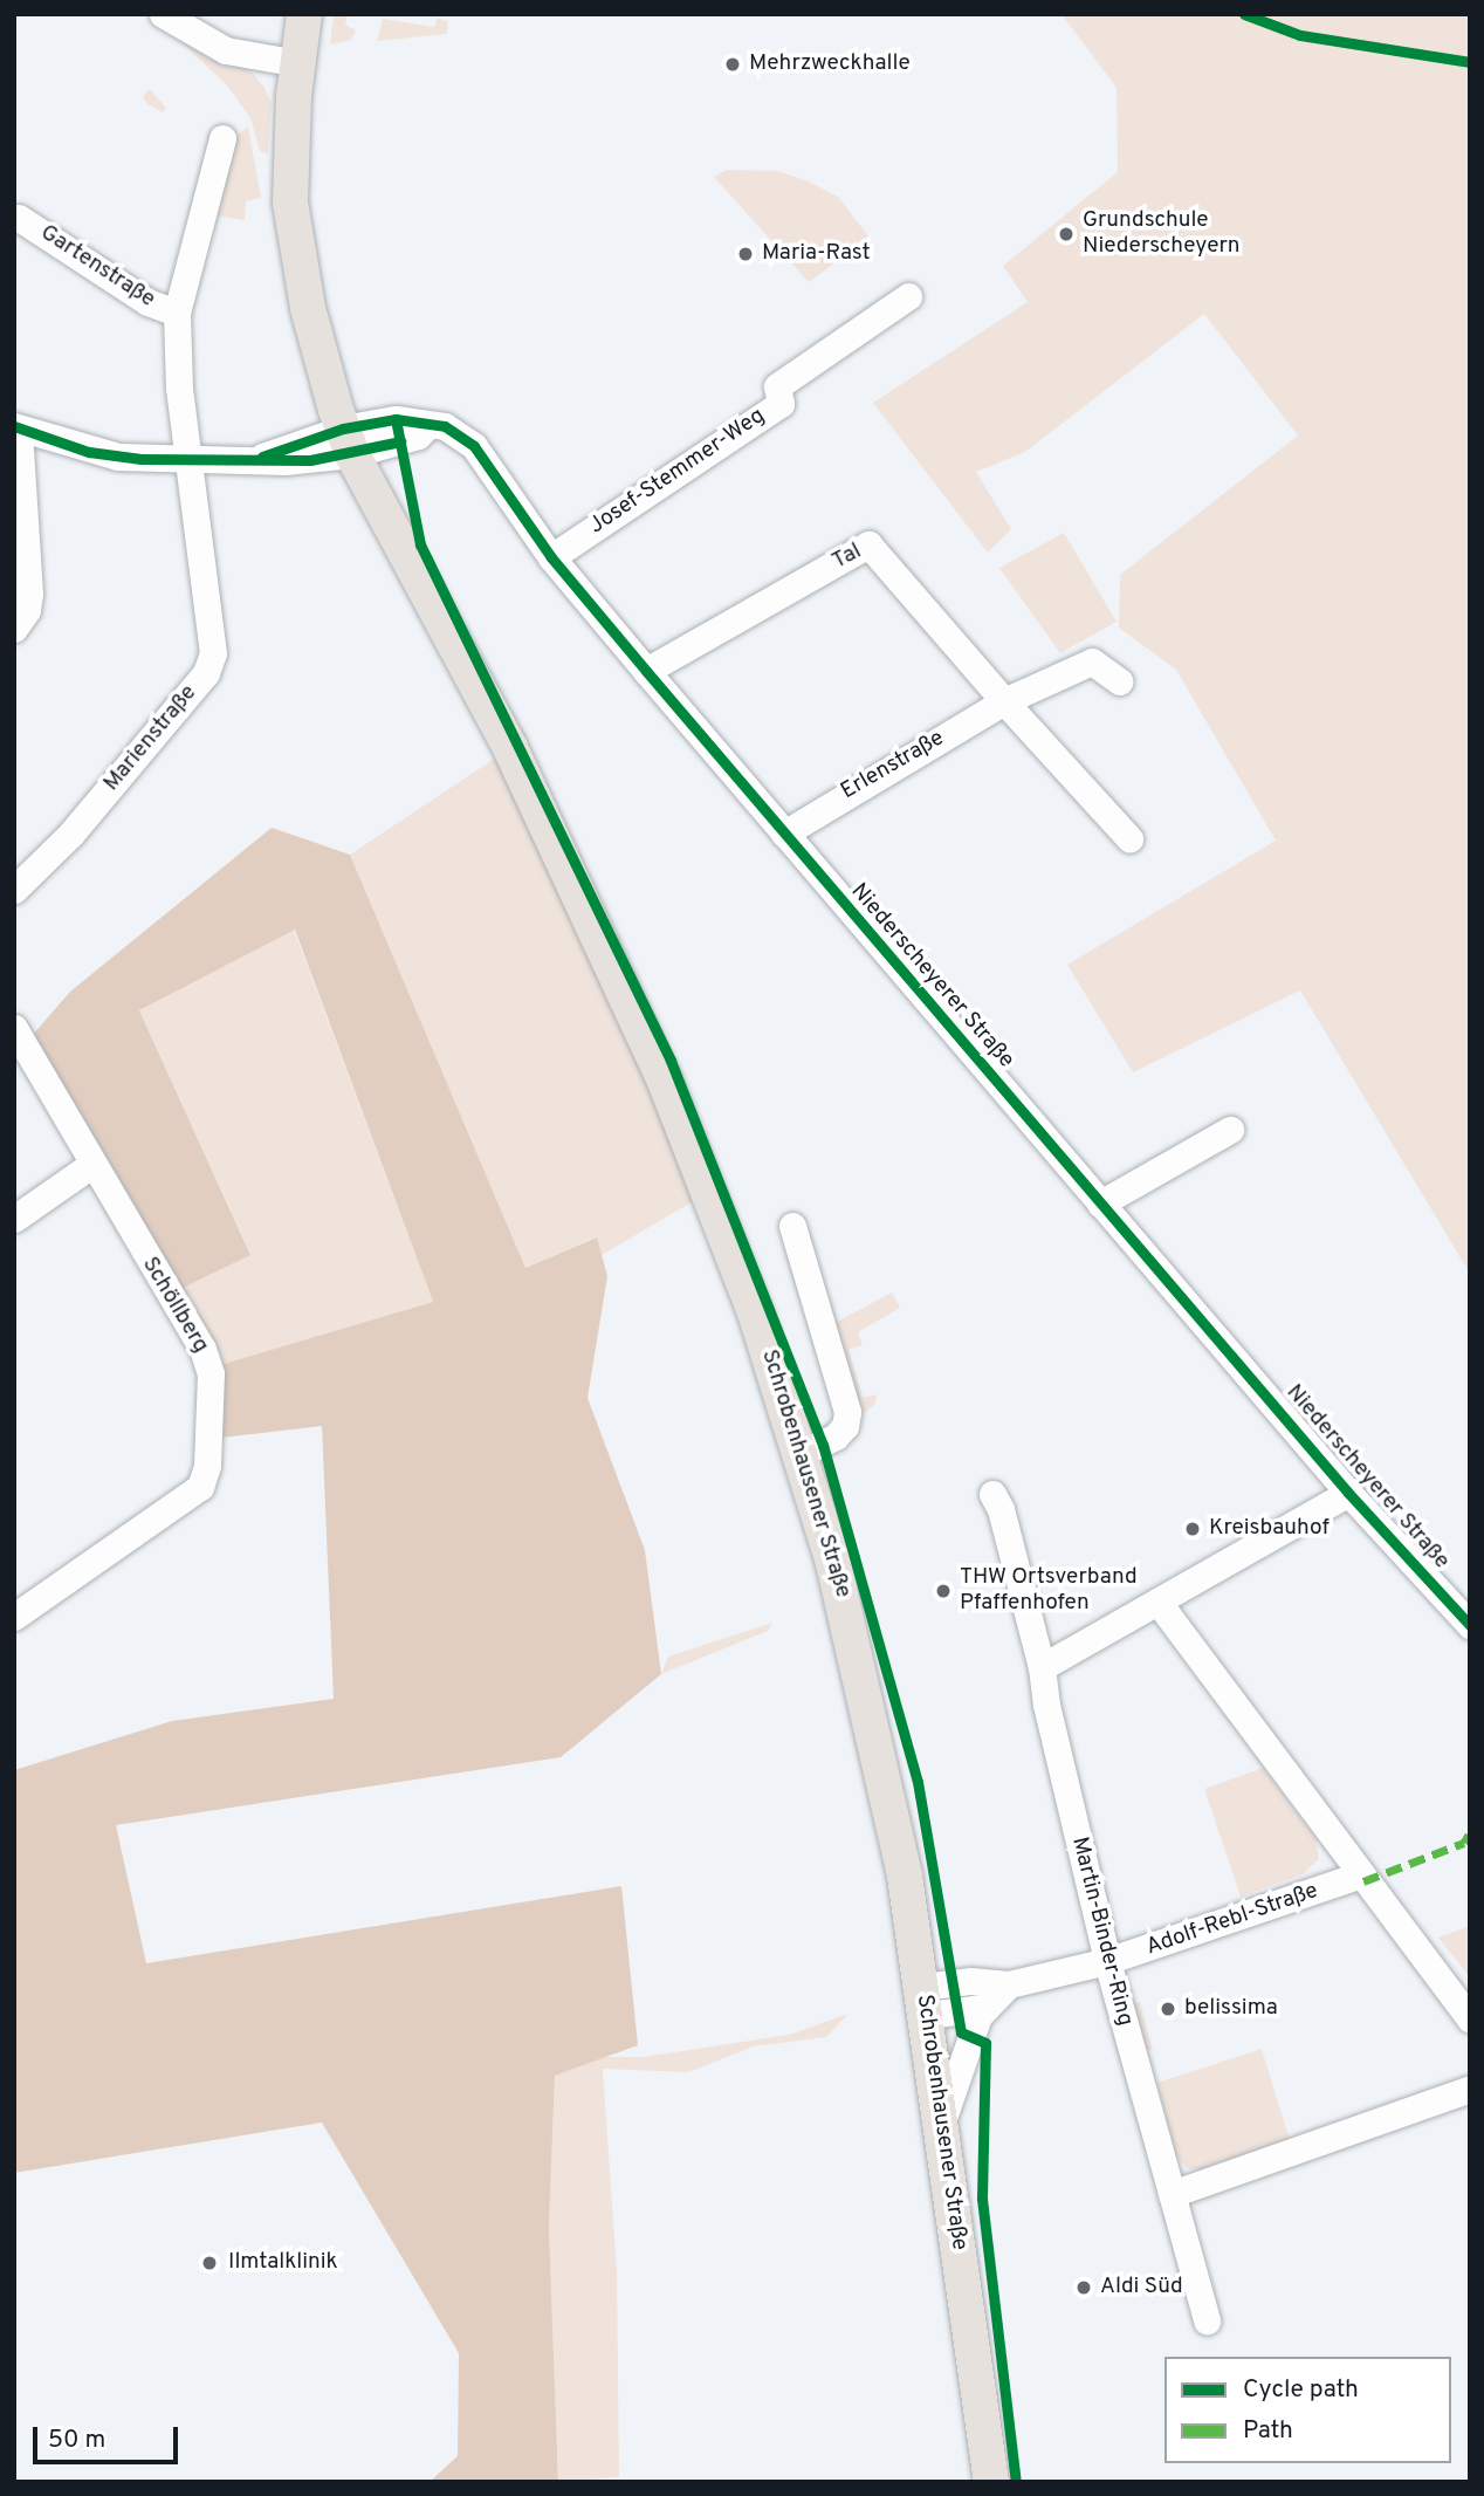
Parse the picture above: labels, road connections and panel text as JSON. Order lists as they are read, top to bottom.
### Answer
{
  "streets": {
    "main road": ["Schrobenhausener Straße"],
    "street": [
      "Gartenstraße",
      "Josef-Stemmer-Weg",
      "Tal",
      "Marienstraße",
      "Erlenstraße",
      "Niederscheyerer Straße",
      "Schöllberg",
      "Adolf-Rebl-Straße",
      "Martin-Binder-Ring"
    ]
  },
  "crossings": [
    ["Gartenstraße", "Marienstraße"],
    ["Gartenstraße", "Niederscheyerer Straße"],
    ["Josef-Stemmer-Weg", "Niederscheyerer Straße"],
    ["Tal", "Erlenstraße"],
    ["Tal", "Niederscheyerer Straße"],
    ["Marienstraße", "Niederscheyerer Straße"],
    ["Erlenstraße", "Niederscheyerer Straße"],
    ["Niederscheyerer Straße", "Schrobenhausener Straße"],
    ["Schrobenhausener Straße", "Adolf-Rebl-Straße"],
    ["Adolf-Rebl-Straße", "Martin-Binder-Ring"]
  ],
  "places": [
    "Mehrzweckhalle",
    "Grundschule Niederscheyern",
    "Maria-Rast",
    "Kreisbauhof",
    "THW Ortsverband Pfaffenhofen",
    "belissima",
    "Ilmtalklinik",
    "Aldi Süd"
  ],
  "legend": ["Cycle path", "Path"],
  "scale_bar": "50 m"
}
